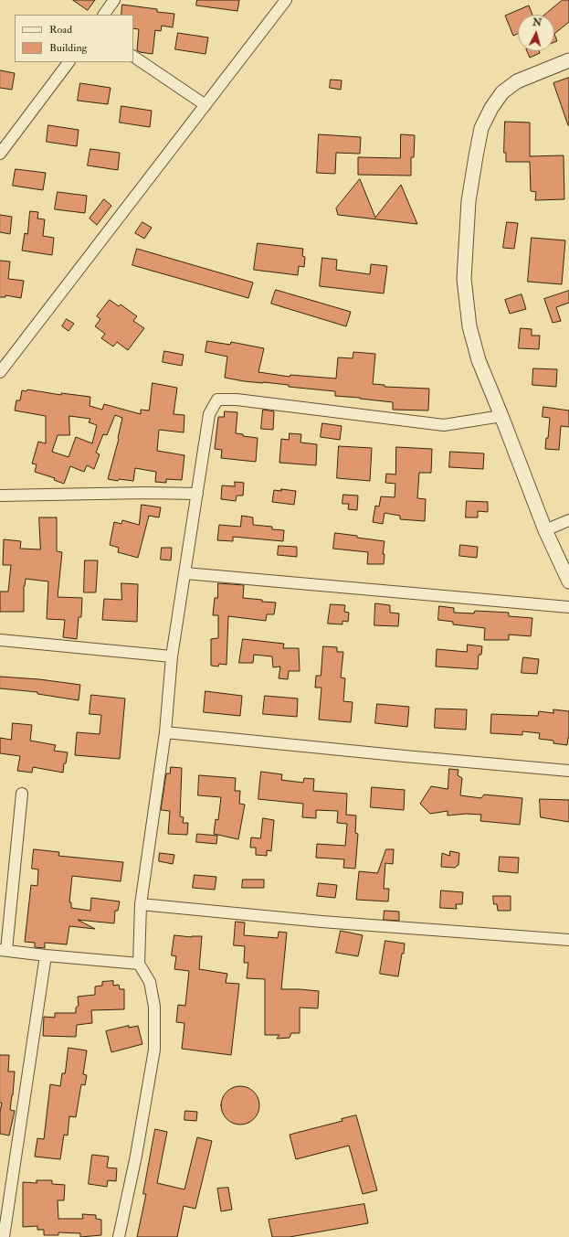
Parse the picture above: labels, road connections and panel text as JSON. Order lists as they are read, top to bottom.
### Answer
{
  "legend": ["Road", "Building"],
  "north": "top"
}
